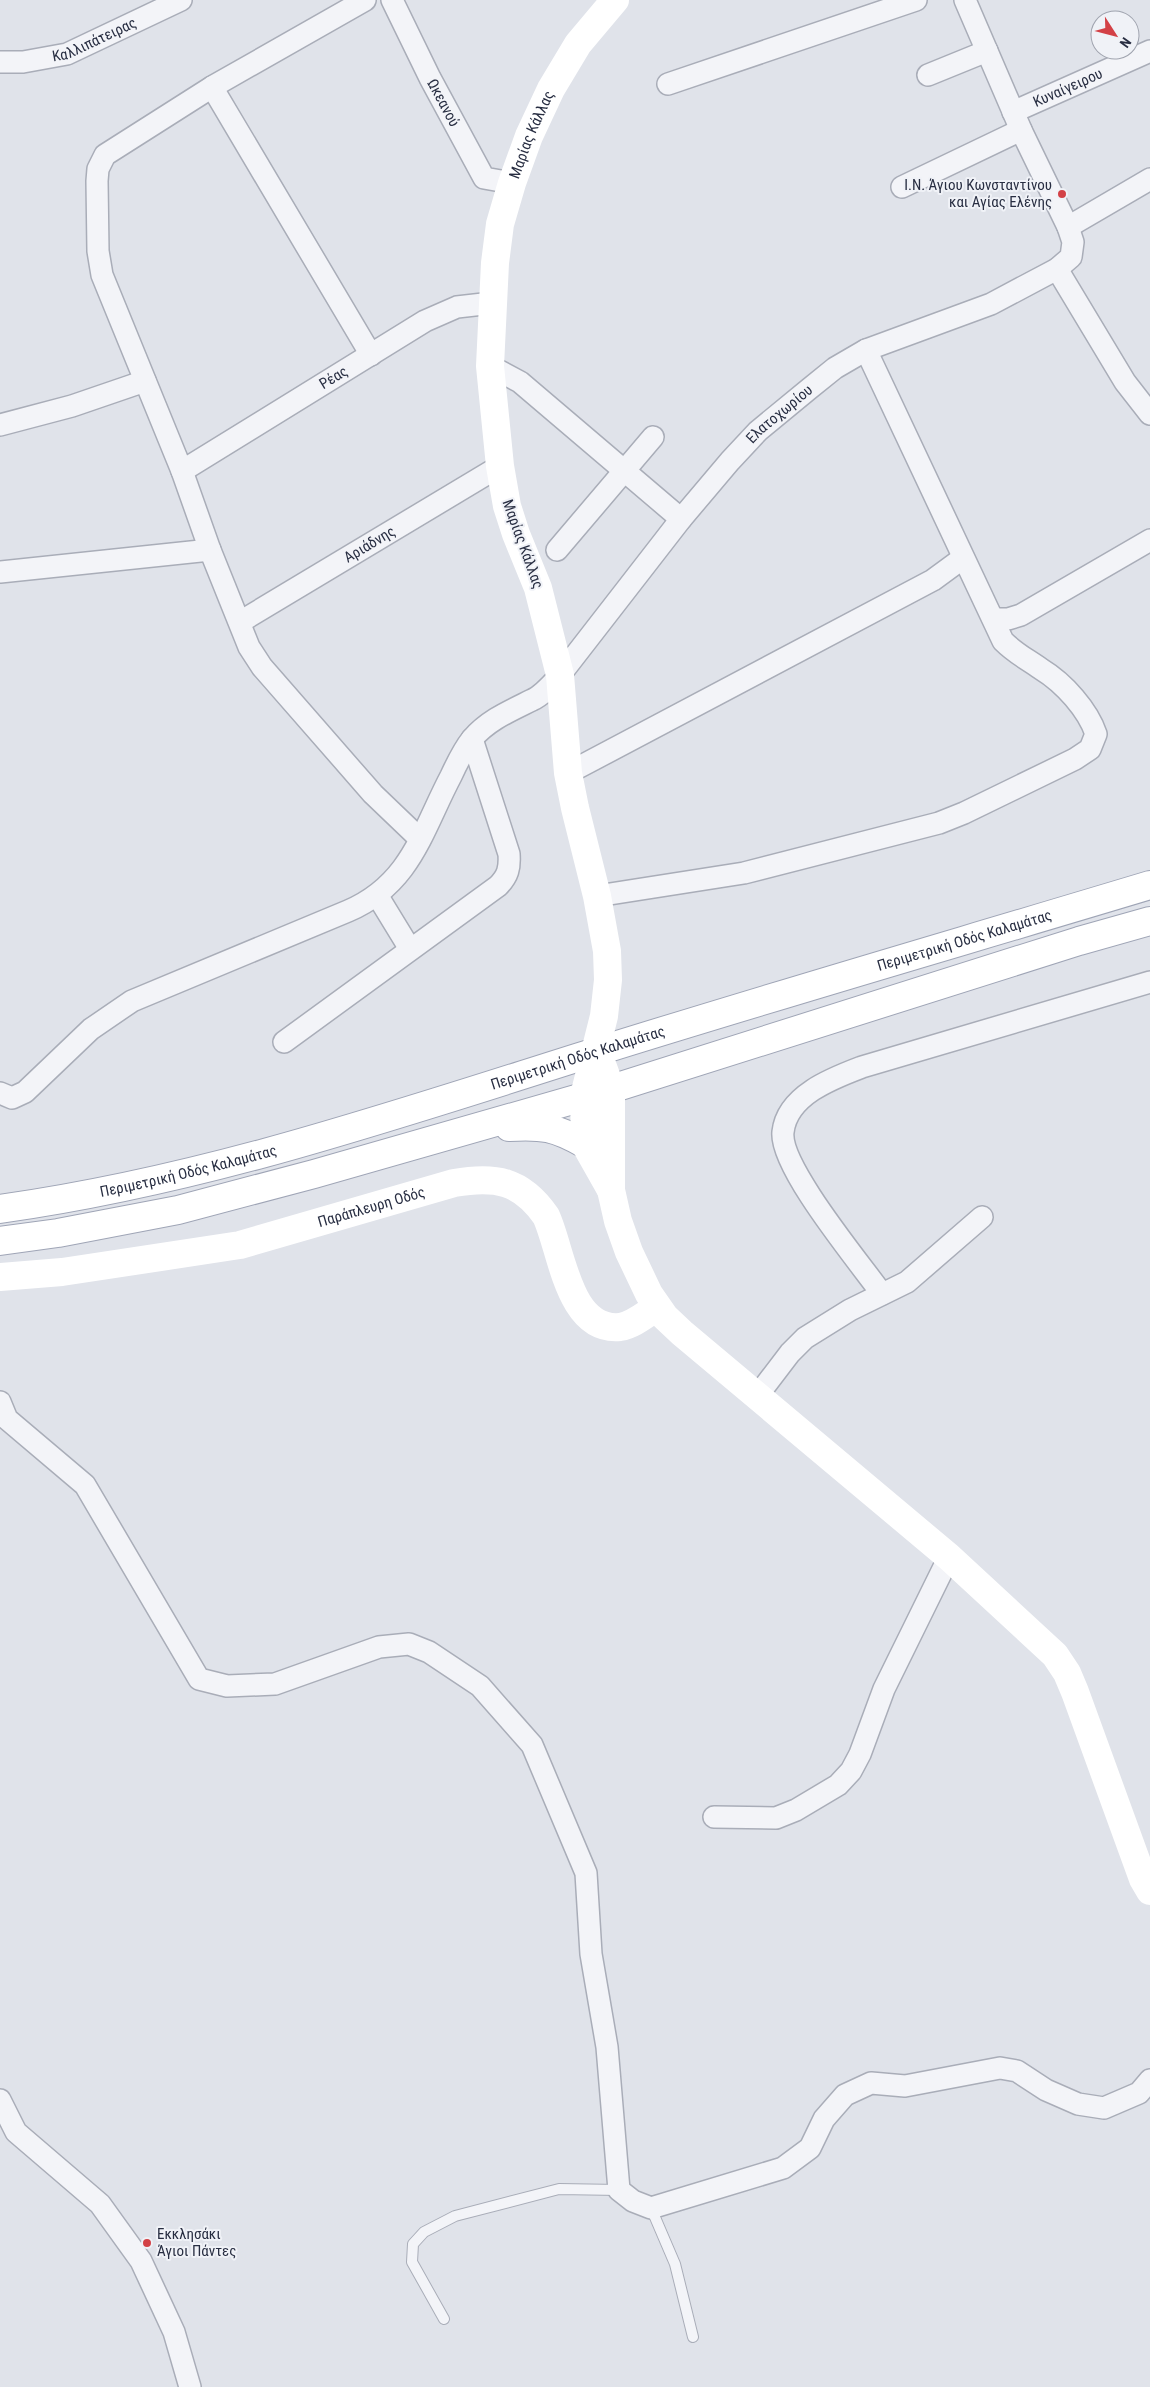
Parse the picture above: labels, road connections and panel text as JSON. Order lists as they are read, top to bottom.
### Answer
{
  "streets": {
    "street": [
      "Καλλιπάτειρας",
      "Κυναίγειρου",
      "Ωκεανού",
      "Μαρίας Κάλλας",
      "Ρέας",
      "Ελατοχωρίου",
      "Αριάδνης",
      "Περιμετρική Οδός Καλαμάτας",
      "Παράπλευρη Οδός"
    ]
  },
  "crossings": [
    ["Ωκεανού", "Μαρίας Κάλλας"],
    ["Μαρίας Κάλλας", "Ρέας"],
    ["Μαρίας Κάλλας", "Ελατοχωρίου"],
    ["Μαρίας Κάλλας", "Αριάδνης"],
    ["Μαρίας Κάλλας", "Περιμετρική Οδός Καλαμάτας"]
  ],
  "places": ["Ι.Ν. Άγιου Κωνσταντίνου και Αγίας Ελένης", "Εκκλησάκι Άγιοι Πάντες"],
  "north": "bottom right"
}
